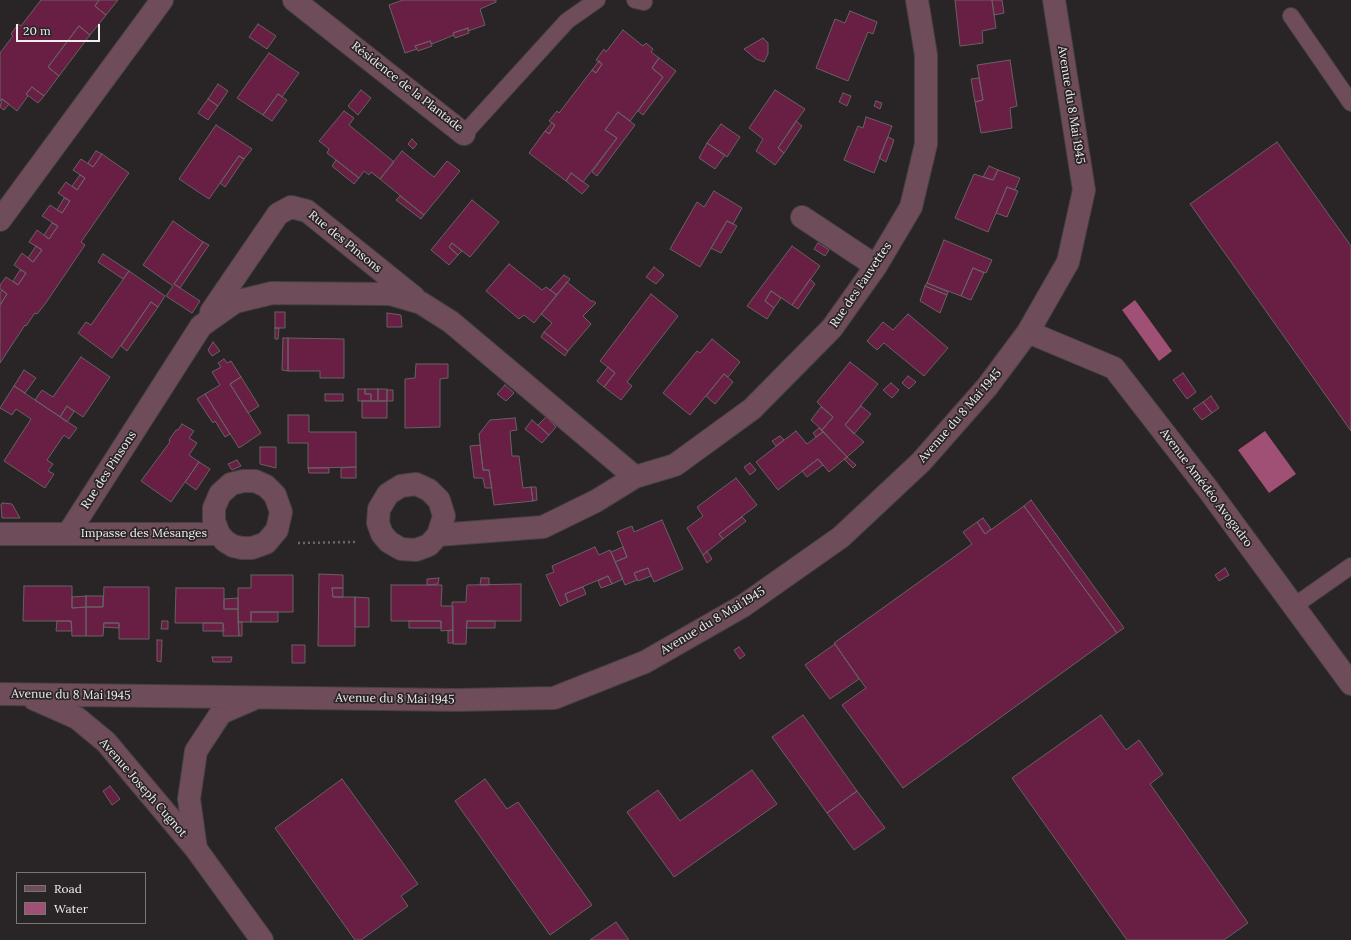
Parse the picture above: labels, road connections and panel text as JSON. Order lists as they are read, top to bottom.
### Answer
{
  "streets": {
    "street": [
      "Résidence de la Plantade",
      "Avenue du 8 Mai 1945",
      "Rue des Pinsons",
      "Rue des Fauvettes",
      "Avenue Amédéo Avogadro",
      "Impasse des Mésanges",
      "Avenue Joseph Cugnot"
    ]
  },
  "crossings": [
    ["Avenue du 8 Mai 1945", "Avenue Amédéo Avogadro"],
    ["Avenue du 8 Mai 1945", "Avenue Joseph Cugnot"],
    ["Rue des Pinsons", "Rue des Fauvettes"],
    ["Rue des Pinsons", "Impasse des Mésanges"]
  ],
  "legend": ["Road", "Water"],
  "scale_bar": "20 m"
}
